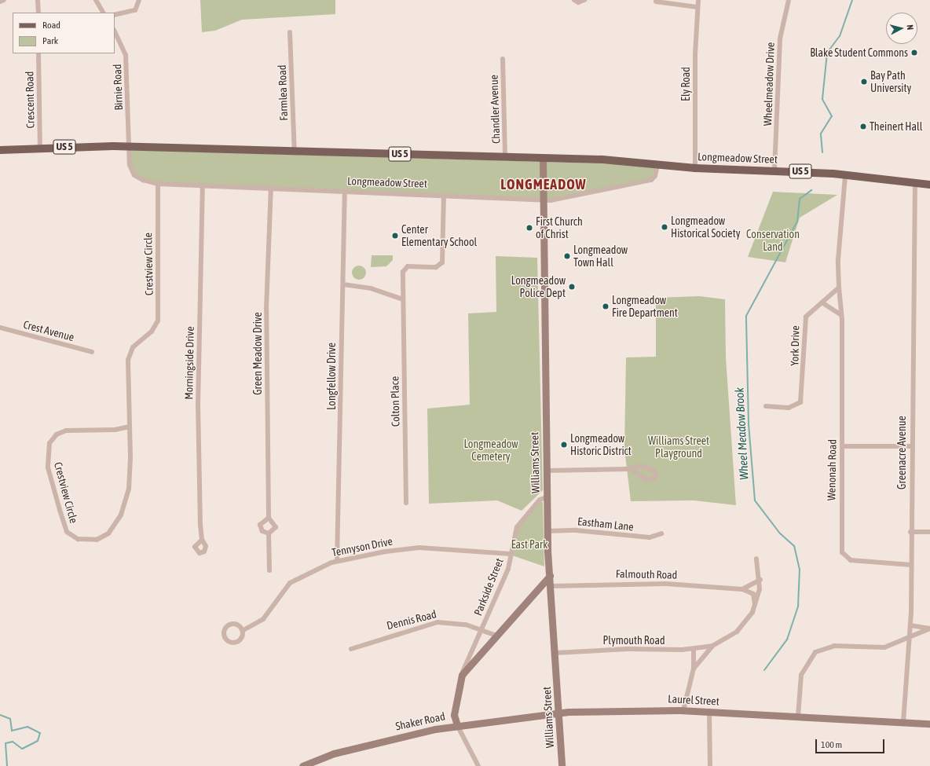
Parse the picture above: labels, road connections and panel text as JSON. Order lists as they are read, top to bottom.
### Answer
{
  "streets": {
    "main road": [
      "US 5",
      "Longmeadow Street",
      "Williams Street",
      "Laurel Street",
      "Shaker Road"
    ],
    "street": [
      "Ely Road",
      "Wheelmeadow Drive",
      "Birnie Road",
      "Farmlea Road",
      "Crescent Road",
      "Chandler Avenue",
      "Crestview Circle",
      "Crest Avenue",
      "York Drive",
      "Green Meadow Drive",
      "Morningside Drive",
      "Longfellow Drive",
      "Colton Place",
      "Greenacre Avenue",
      "Wenonah Road",
      "Eastham Lane",
      "Tennyson Drive",
      "Falmouth Road",
      "Parkside Street",
      "Dennis Road",
      "Plymouth Road"
    ]
  },
  "crossings": [
    ["Ely Road", "Longmeadow Street"],
    ["Wheelmeadow Drive", "Longmeadow Street"],
    ["Birnie Road", "Longmeadow Street"],
    ["Farmlea Road", "Longmeadow Street"],
    ["Crescent Road", "Longmeadow Street"],
    ["Chandler Avenue", "Longmeadow Street"],
    ["Longmeadow Street", "Crestview Circle"],
    ["Longmeadow Street", "Green Meadow Drive"],
    ["Longmeadow Street", "Morningside Drive"],
    ["Longmeadow Street", "Longfellow Drive"],
    ["Longmeadow Street", "Colton Place"],
    ["Longmeadow Street", "Greenacre Avenue"],
    ["Longmeadow Street", "Williams Street"],
    ["York Drive", "Wenonah Road"],
    ["Longfellow Drive", "Tennyson Drive"],
    ["Greenacre Avenue", "Wenonah Road"],
    ["Greenacre Avenue", "Laurel Street"],
    ["Williams Street", "Eastham Lane"],
    ["Williams Street", "Falmouth Road"],
    ["Williams Street", "Parkside Street"],
    ["Williams Street", "Plymouth Road"],
    ["Williams Street", "Laurel Street"],
    ["Tennyson Drive", "Parkside Street"],
    ["Parkside Street", "Dennis Road"],
    ["Parkside Street", "Shaker Road"],
    ["Laurel Street", "Shaker Road"]
  ],
  "districts": ["LONGMEADOW"],
  "water": ["Wheel Meadow Brook"],
  "parks": [
    "Conservation Land",
    "Williams Street Playground",
    "Longmeadow Cemetery",
    "East Park"
  ],
  "places": [
    "Blake Student Commons",
    "Bay Path University",
    "Theinert Hall",
    "Longmeadow Historical Society",
    "First Church of Christ",
    "Center Elementary School",
    "Longmeadow Town Hall",
    "Longmeadow Police Dept",
    "Longmeadow Fire Department",
    "Longmeadow Historic District"
  ],
  "legend": ["Road", "Park"],
  "scale_bar": "100 m",
  "north": "right"
}
